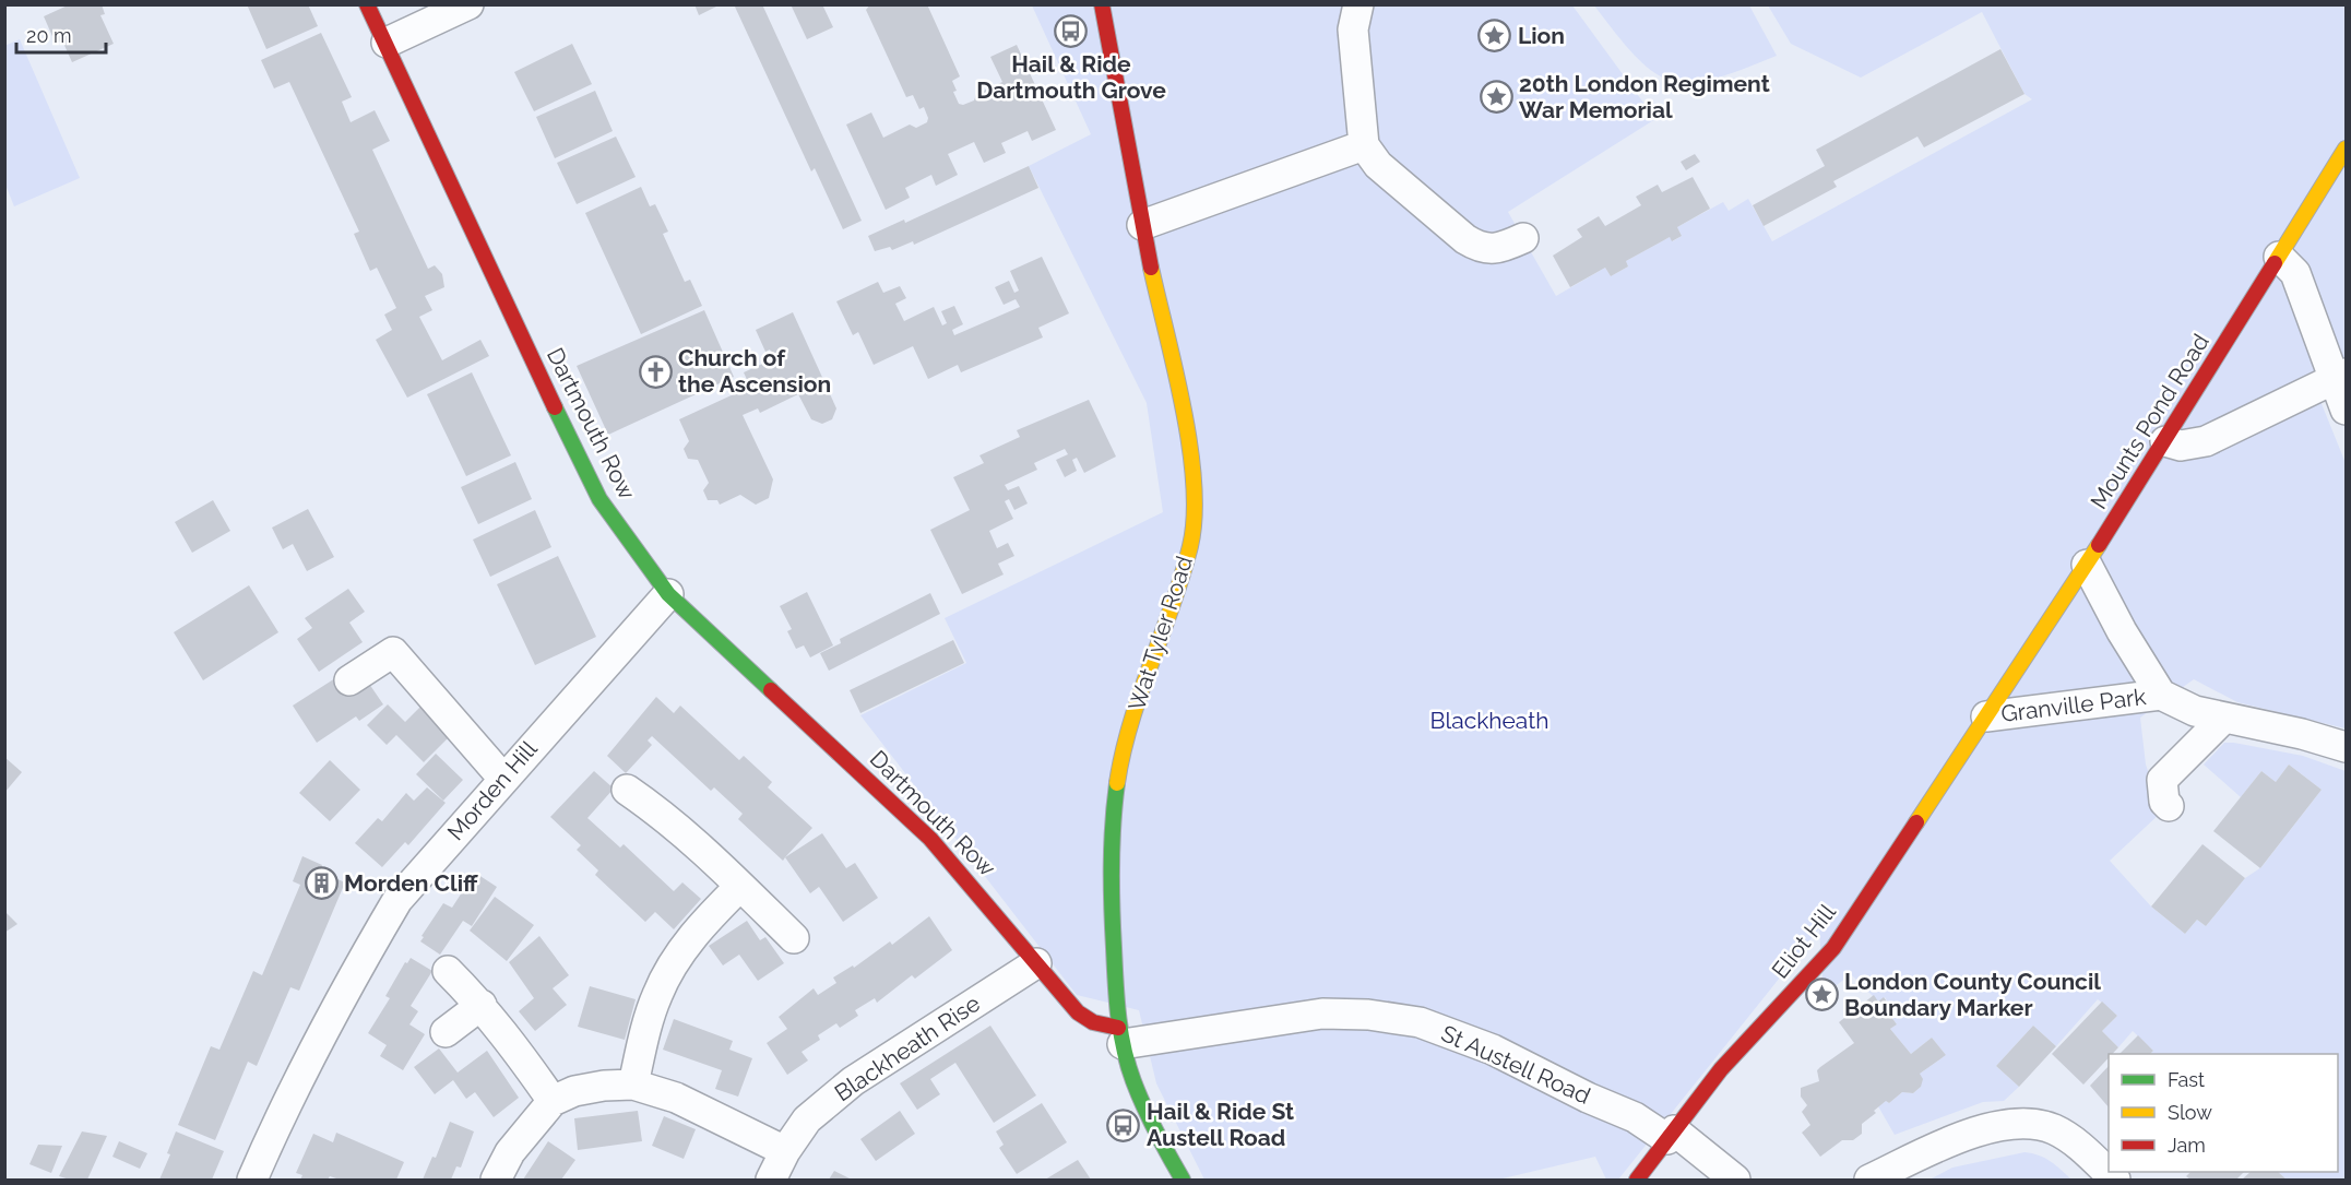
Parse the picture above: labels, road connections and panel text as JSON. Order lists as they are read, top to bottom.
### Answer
{
  "streets": {
    "street": [
      "Mounts Pond Road",
      "Dartmouth Row",
      "Wat Tyler Road",
      "Granville Park",
      "Morden Hill",
      "Eliot Hill",
      "Blackheath Rise",
      "St Austell Road"
    ]
  },
  "crossings": [
    ["Mounts Pond Road", "Granville Park"],
    ["Mounts Pond Road", "Eliot Hill"],
    ["Dartmouth Row", "Wat Tyler Road"],
    ["Dartmouth Row", "Morden Hill"],
    ["Dartmouth Row", "Blackheath Rise"],
    ["Dartmouth Row", "St Austell Road"],
    ["Wat Tyler Road", "St Austell Road"],
    ["Granville Park", "Eliot Hill"],
    ["Eliot Hill", "St Austell Road"]
  ],
  "parks": ["Blackheath"],
  "places": {
    "bus stop": ["Hail & Ride Dartmouth Grove", "Hail & Ride St Austell Road"],
    "place": ["Lion", "20th London Regiment War Memorial", "London County Council Boundary Marker"],
    "church": ["Church of the Ascension"],
    "building": ["Morden Cliff"]
  },
  "legend": ["Fast", "Slow", "Jam"],
  "scale_bar": "20 m"
}
